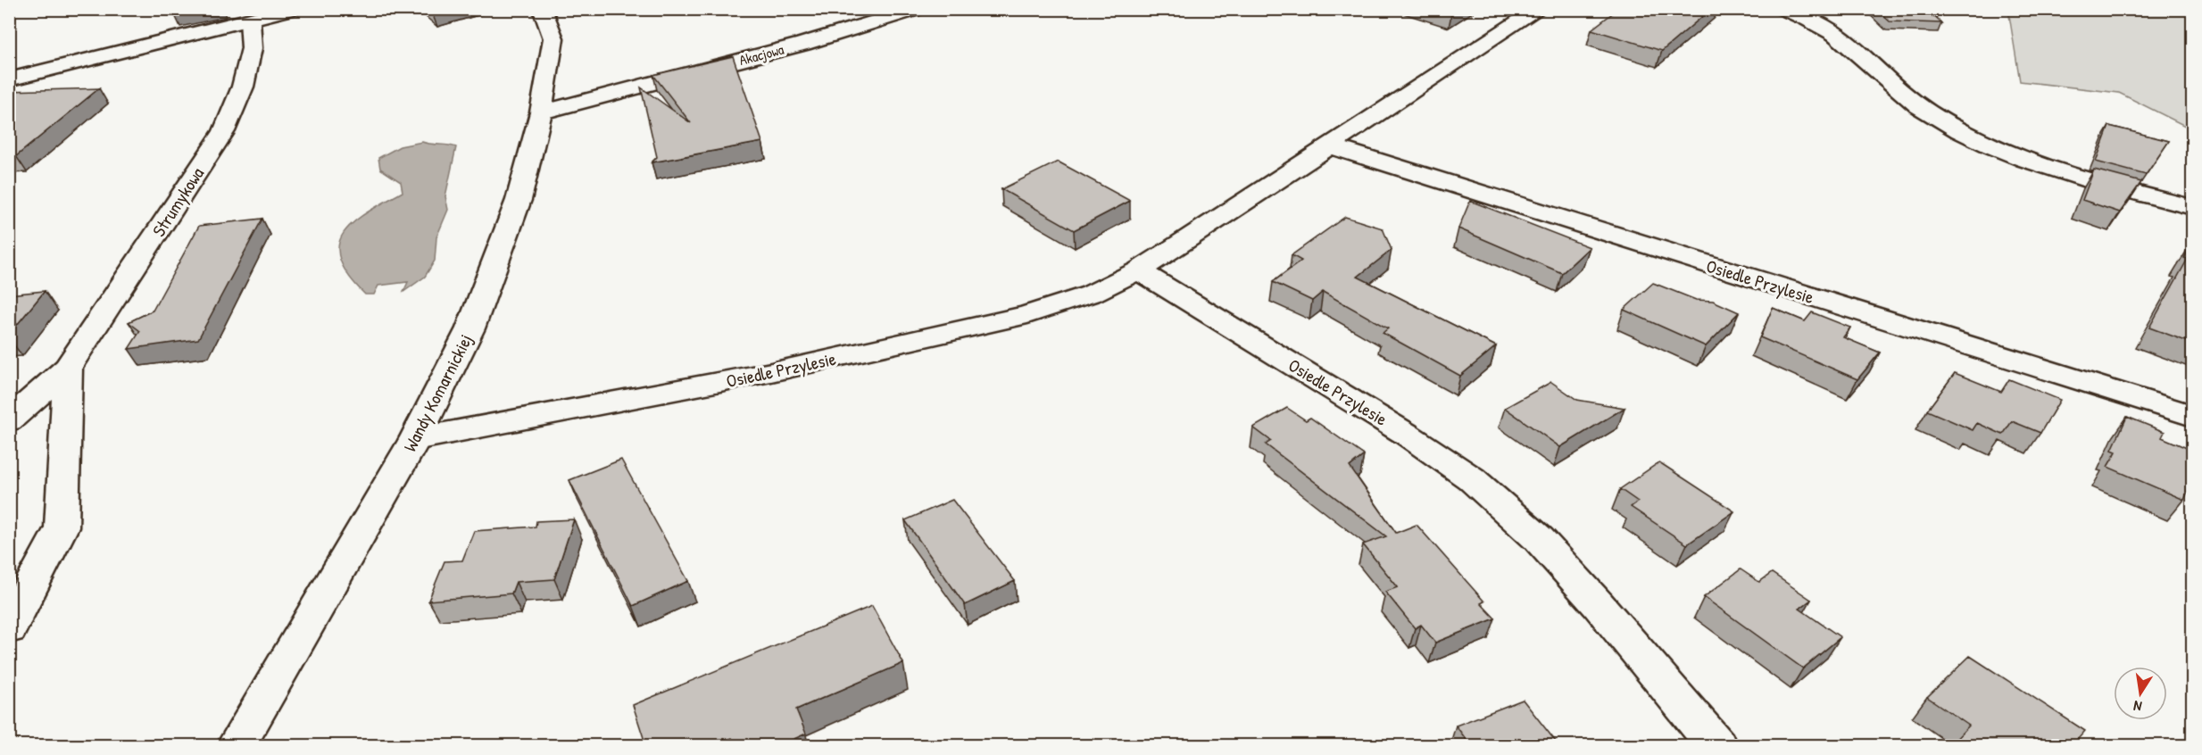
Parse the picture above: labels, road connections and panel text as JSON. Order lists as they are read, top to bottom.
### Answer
{
  "streets": {
    "street": [
      "Akacjowa",
      "Strumykowa",
      "Osiedle Przylesie",
      "Wandy Komarnickiej"
    ]
  },
  "crossings": [
    ["Akacjowa", "Wandy Komarnickiej"],
    ["Osiedle Przylesie", "Wandy Komarnickiej"]
  ],
  "north": "bottom"
}
